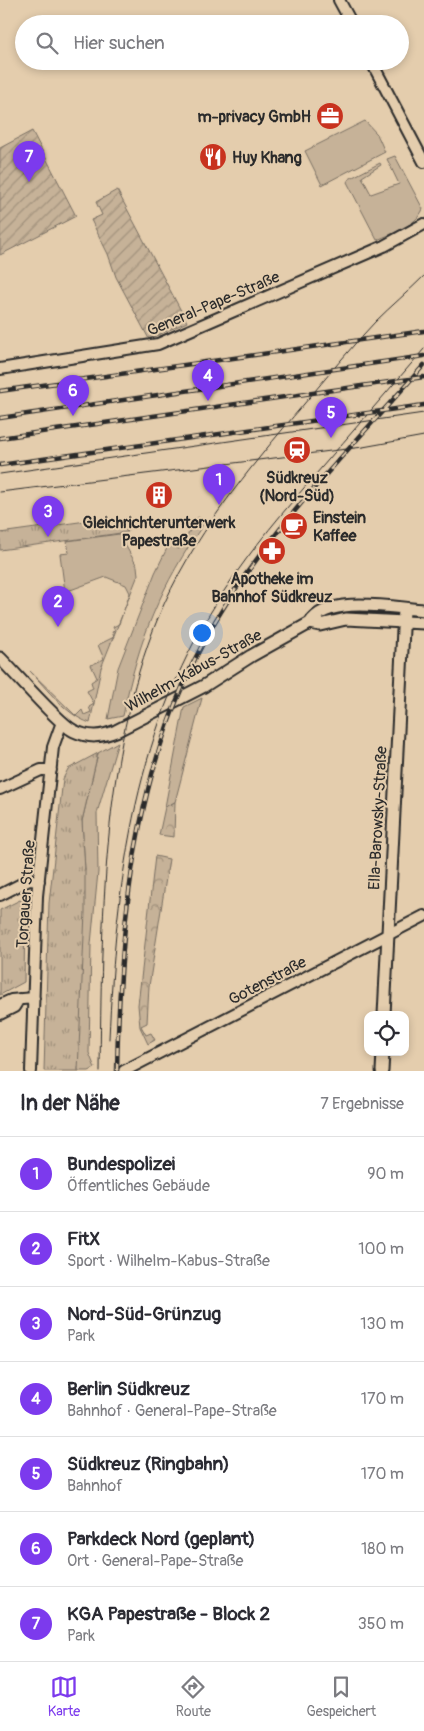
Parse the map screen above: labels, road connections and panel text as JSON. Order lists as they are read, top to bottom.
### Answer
{
  "streets": {
    "street": [
      "General-Pape-Straße",
      "Wilhelm-Kabus-Straße",
      "Ella-Barowsky-Straße",
      "Torgauer Straße",
      "Gotenstraße"
    ]
  },
  "crossings": [
    ["Wilhelm-Kabus-Straße", "Ella-Barowsky-Straße"],
    ["Wilhelm-Kabus-Straße", "Torgauer Straße"],
    ["Ella-Barowsky-Straße", "Gotenstraße"]
  ],
  "places": {
    "office": ["m-privacy GmbH"],
    "restaurant": ["Huy Khang"],
    "station": ["Südkreuz (Nord-Süd)"],
    "building": ["Gleichrichterunterwerk Papestraße"],
    "cafe": ["Einstein Kaffee"],
    "pharmacy": ["Apotheke im Bahnhof Südkreuz"]
  },
  "page": {
    "search": "Hier suchen",
    "pins": [
      "7",
      "4",
      "6",
      "5",
      "1",
      "3",
      "2"
    ],
    "heading": ["In der Nähe", "7 Ergebnisse"],
    "list": [
      {
        "mark": "1",
        "name": "Bundespolizei",
        "note": "Öffentliches Gebäude",
        "value": "90 m"
      },
      {
        "mark": "2",
        "name": "FitX",
        "note": "Sport · Wilhelm-Kabus-Straße",
        "value": "100 m"
      },
      {
        "mark": "3",
        "name": "Nord-Süd-Grünzug",
        "note": "Park",
        "value": "130 m"
      },
      {
        "mark": "4",
        "name": "Berlin Südkreuz",
        "note": "Bahnhof · General-Pape-Straße",
        "value": "170 m"
      },
      {
        "mark": "5",
        "name": "Südkreuz (Ringbahn)",
        "note": "Bahnhof",
        "value": "170 m"
      },
      {
        "mark": "6",
        "name": "Parkdeck Nord (geplant)",
        "note": "Ort · General-Pape-Straße",
        "value": "180 m"
      },
      {
        "mark": "7",
        "name": "KGA Papestraße - Block 2",
        "note": "Park",
        "value": "350 m"
      }
    ],
    "nav": ["Karte", "Route", "Gespeichert"]
  }
}
